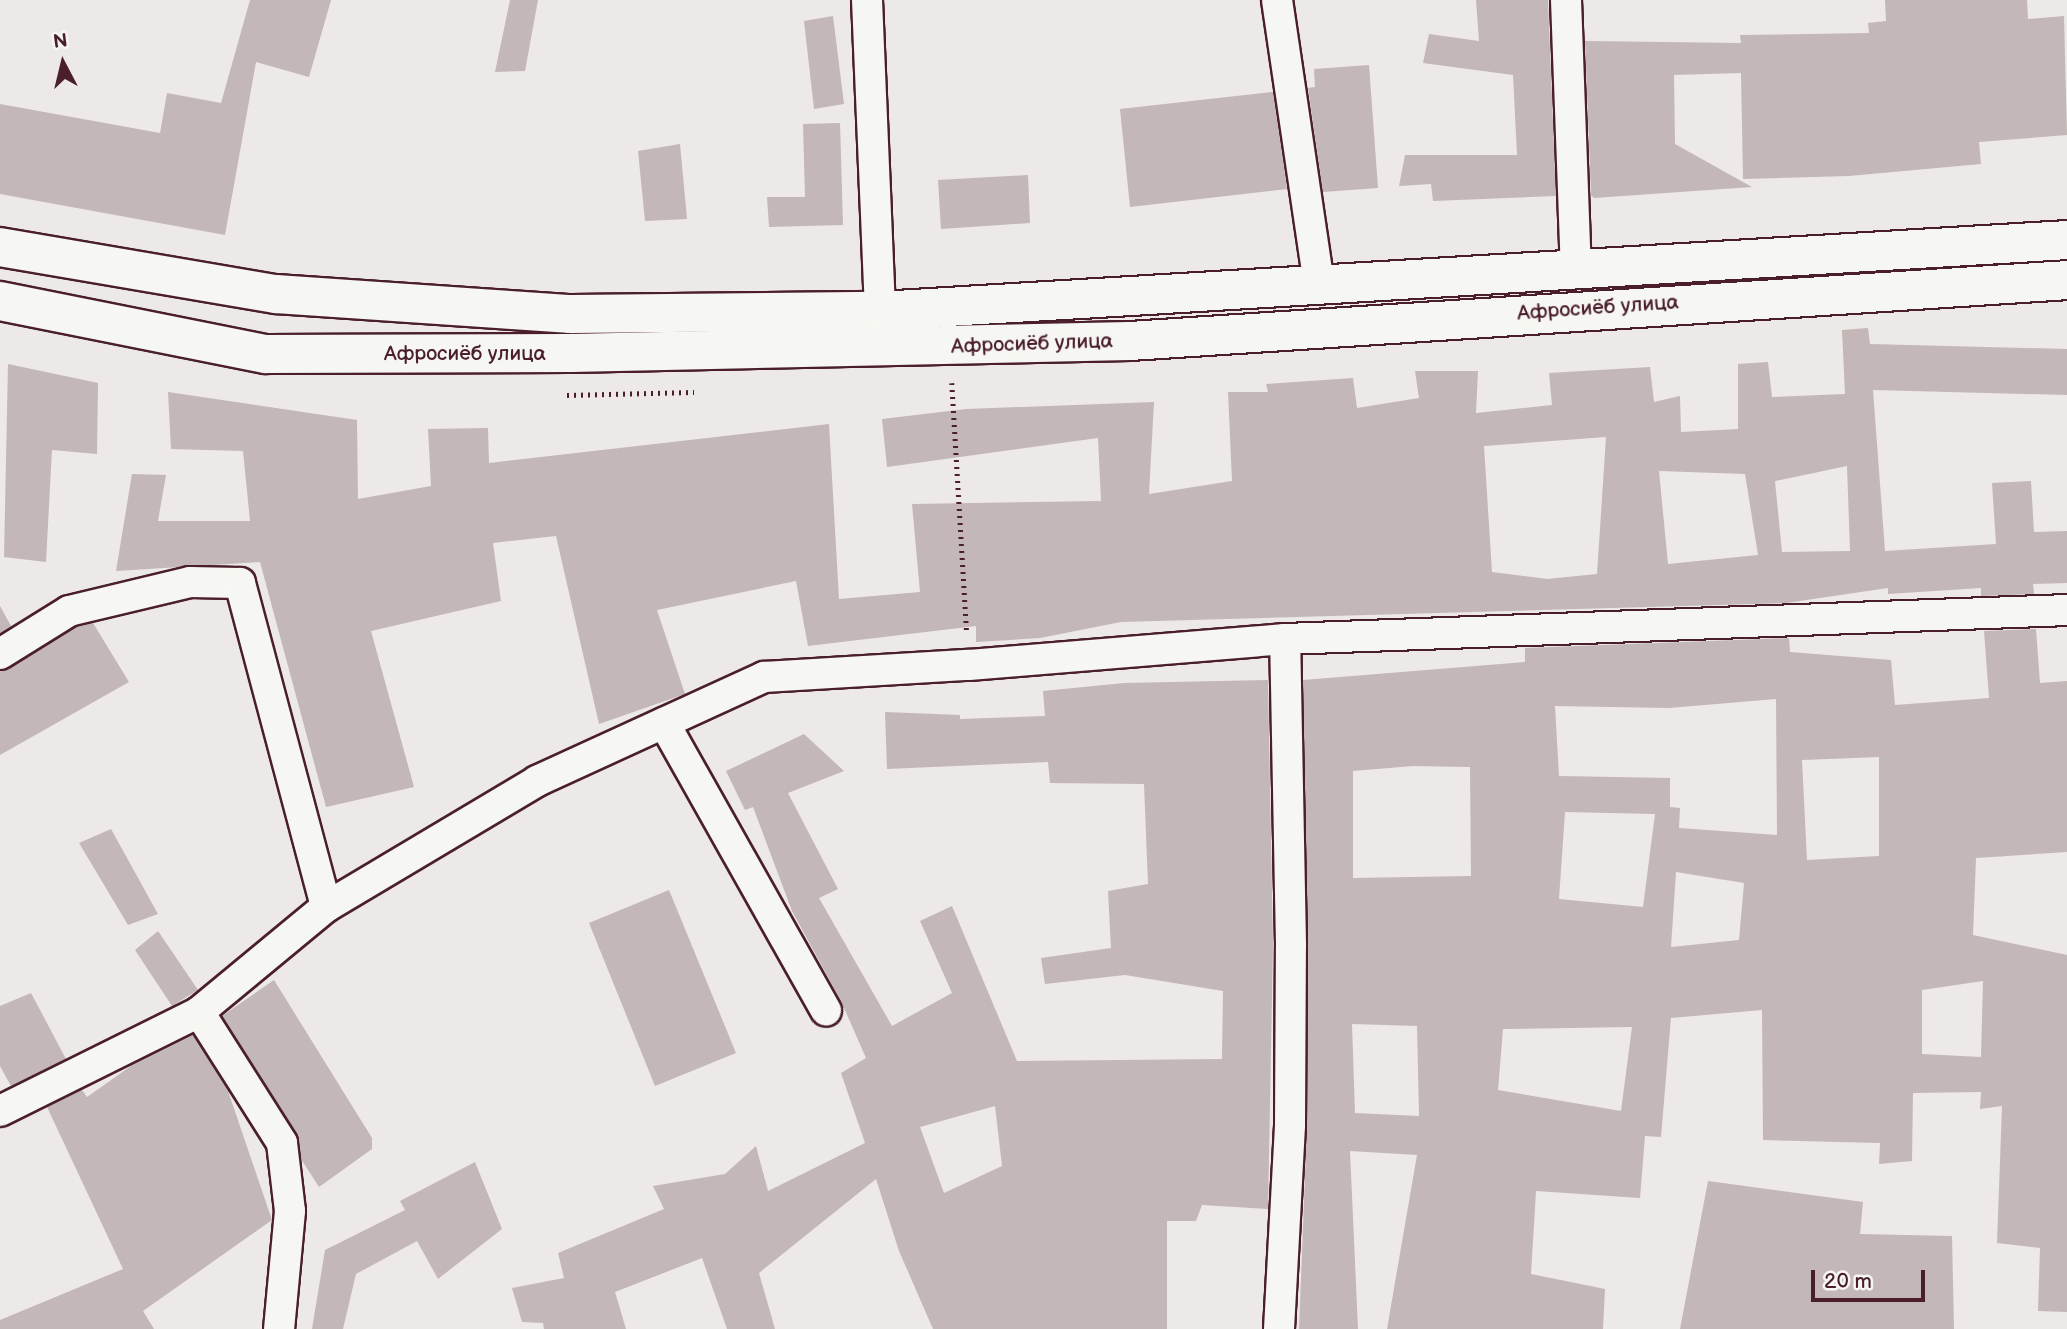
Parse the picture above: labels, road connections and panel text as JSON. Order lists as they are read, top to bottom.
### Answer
{
  "streets": {
    "main road": ["Афросиёб улица"]
  },
  "scale_bar": "20 m",
  "north": "top"
}
